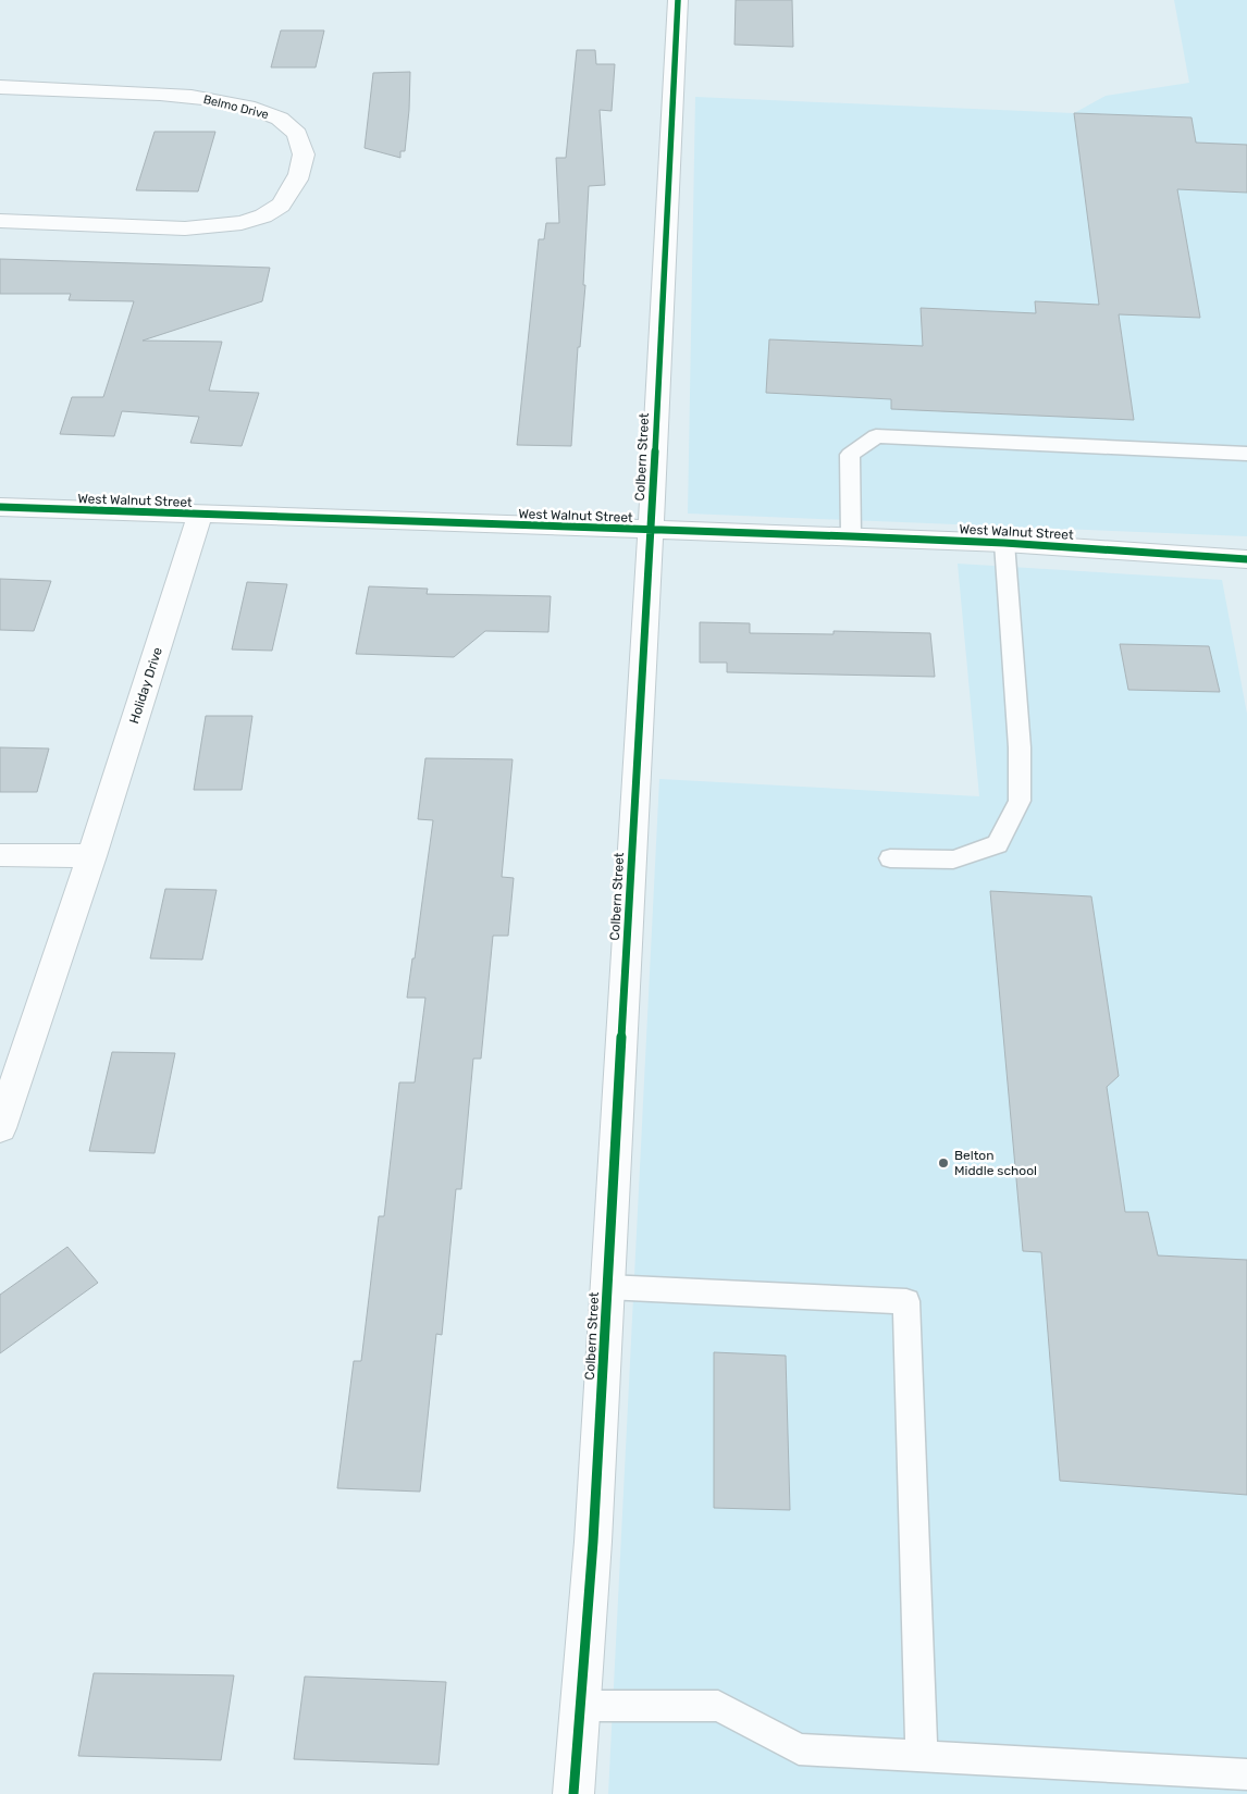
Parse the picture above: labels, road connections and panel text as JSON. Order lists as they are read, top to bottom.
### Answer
{
  "streets": {
    "street": [
      "Belmo Drive",
      "Colbern Street",
      "West Walnut Street",
      "Holiday Drive"
    ]
  },
  "crossings": [
    ["Colbern Street", "West Walnut Street"],
    ["West Walnut Street", "Holiday Drive"]
  ],
  "places": ["Belton Middle school"]
}
